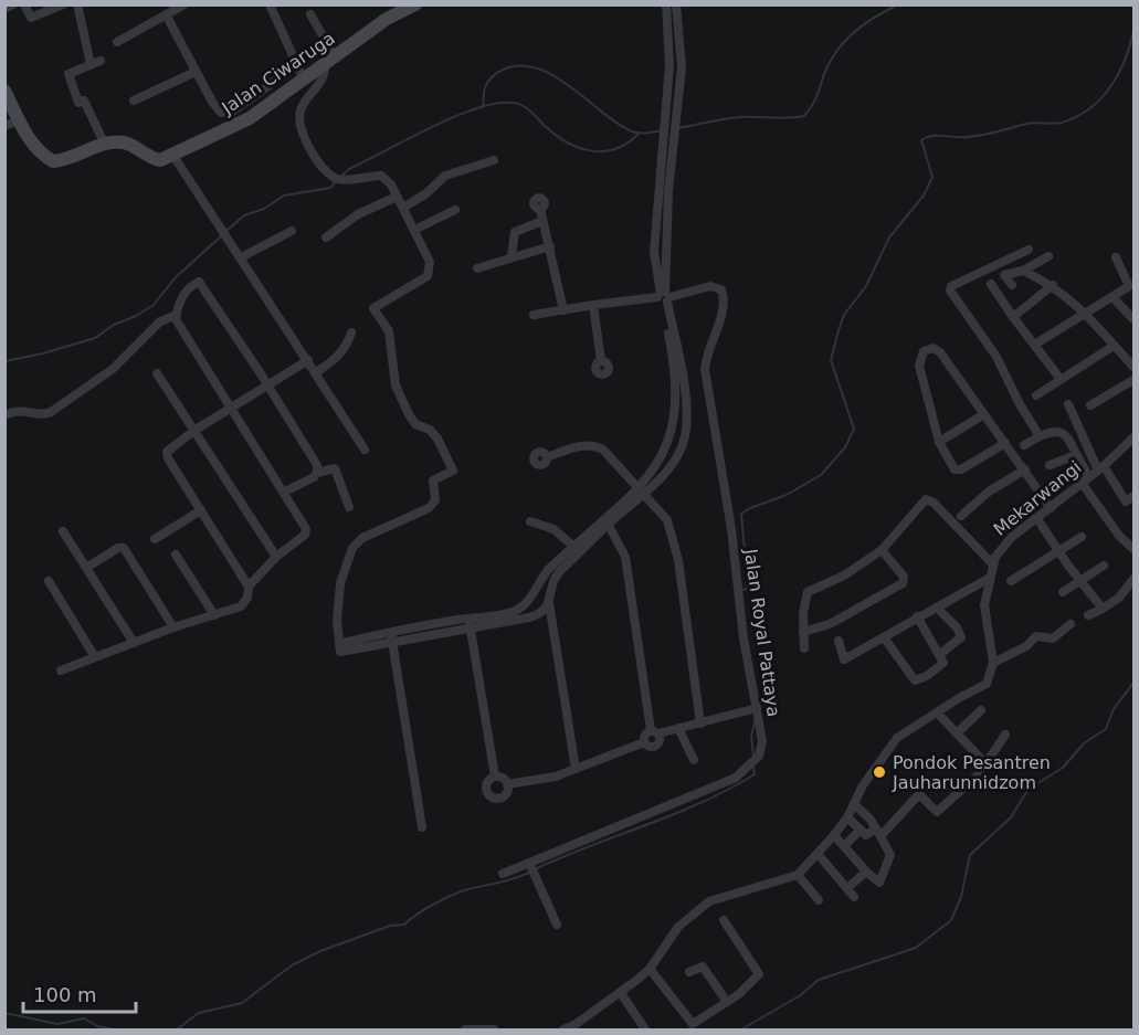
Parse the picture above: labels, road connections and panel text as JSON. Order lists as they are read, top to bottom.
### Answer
{
  "streets": {
    "street": ["Jalan Ciwaruga", "Mekarwangi", "Jalan Royal Pattaya"]
  },
  "places": ["Pondok Pesantren Jauharunnidzom"],
  "scale_bar": "100 m"
}
